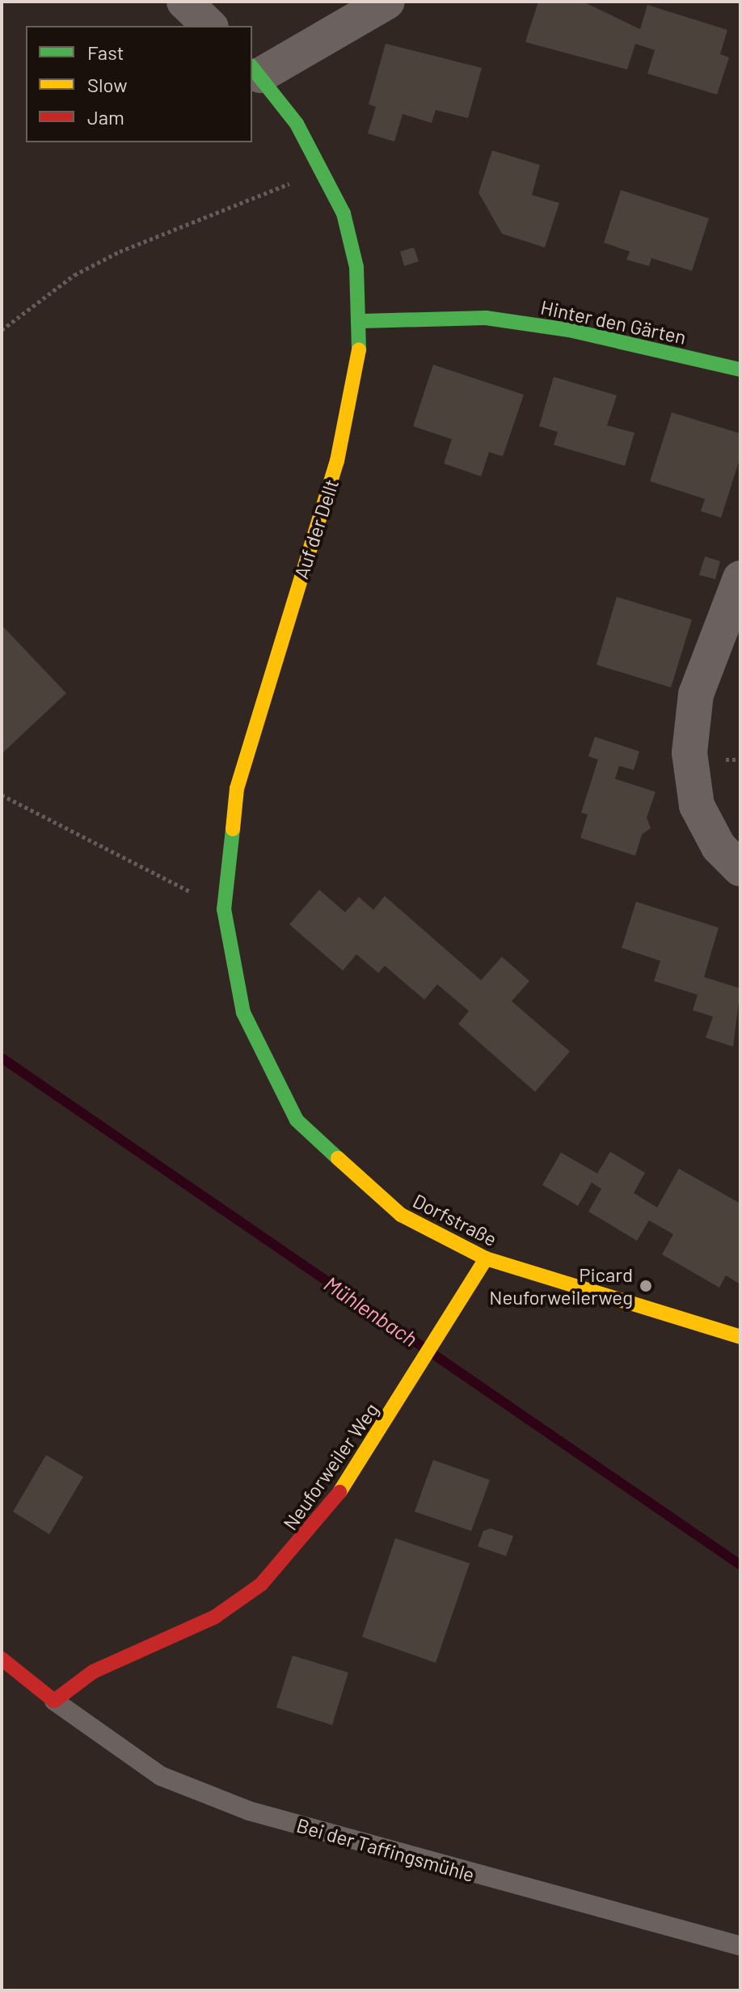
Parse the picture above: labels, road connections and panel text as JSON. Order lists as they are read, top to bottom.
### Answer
{
  "streets": {
    "street": [
      "Hinter den Gärten",
      "Auf der Dellt",
      "Dorfstraße",
      "Neuforweiler Weg"
    ],
    "lane": ["Bei der Taffingsmühle"]
  },
  "crossings": [
    ["Hinter den Gärten", "Auf der Dellt"],
    ["Auf der Dellt", "Dorfstraße"],
    ["Dorfstraße", "Neuforweiler Weg"],
    ["Neuforweiler Weg", "Bei der Taffingsmühle"]
  ],
  "water": ["Mühlenbach"],
  "places": ["Picard Neuforweilerweg"],
  "legend": ["Fast", "Slow", "Jam"]
}
